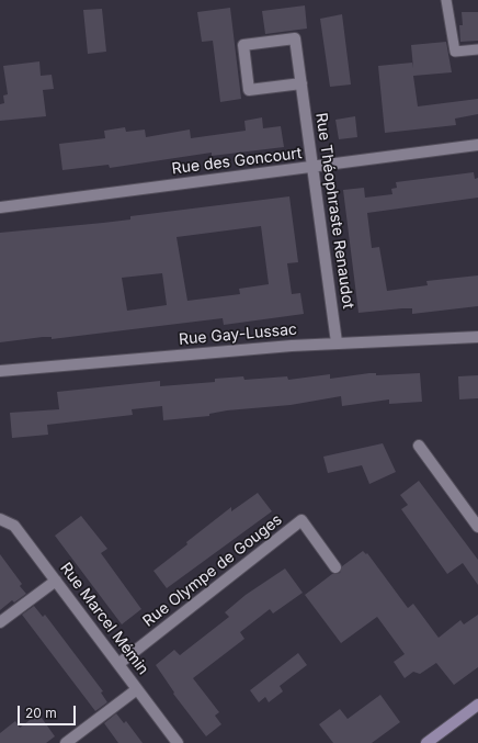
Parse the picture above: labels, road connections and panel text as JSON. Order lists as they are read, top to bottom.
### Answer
{
  "streets": {
    "street": [
      "Rue des Goncourt",
      "Rue Théophraste Renaudot",
      "Rue Gay-Lussac",
      "Rue Olympe de Gouges",
      "Rue Marcel Mémin"
    ]
  },
  "crossings": [
    ["Rue des Goncourt", "Rue Théophraste Renaudot"],
    ["Rue Théophraste Renaudot", "Rue Gay-Lussac"],
    ["Rue Olympe de Gouges", "Rue Marcel Mémin"]
  ],
  "scale_bar": "20 m"
}
